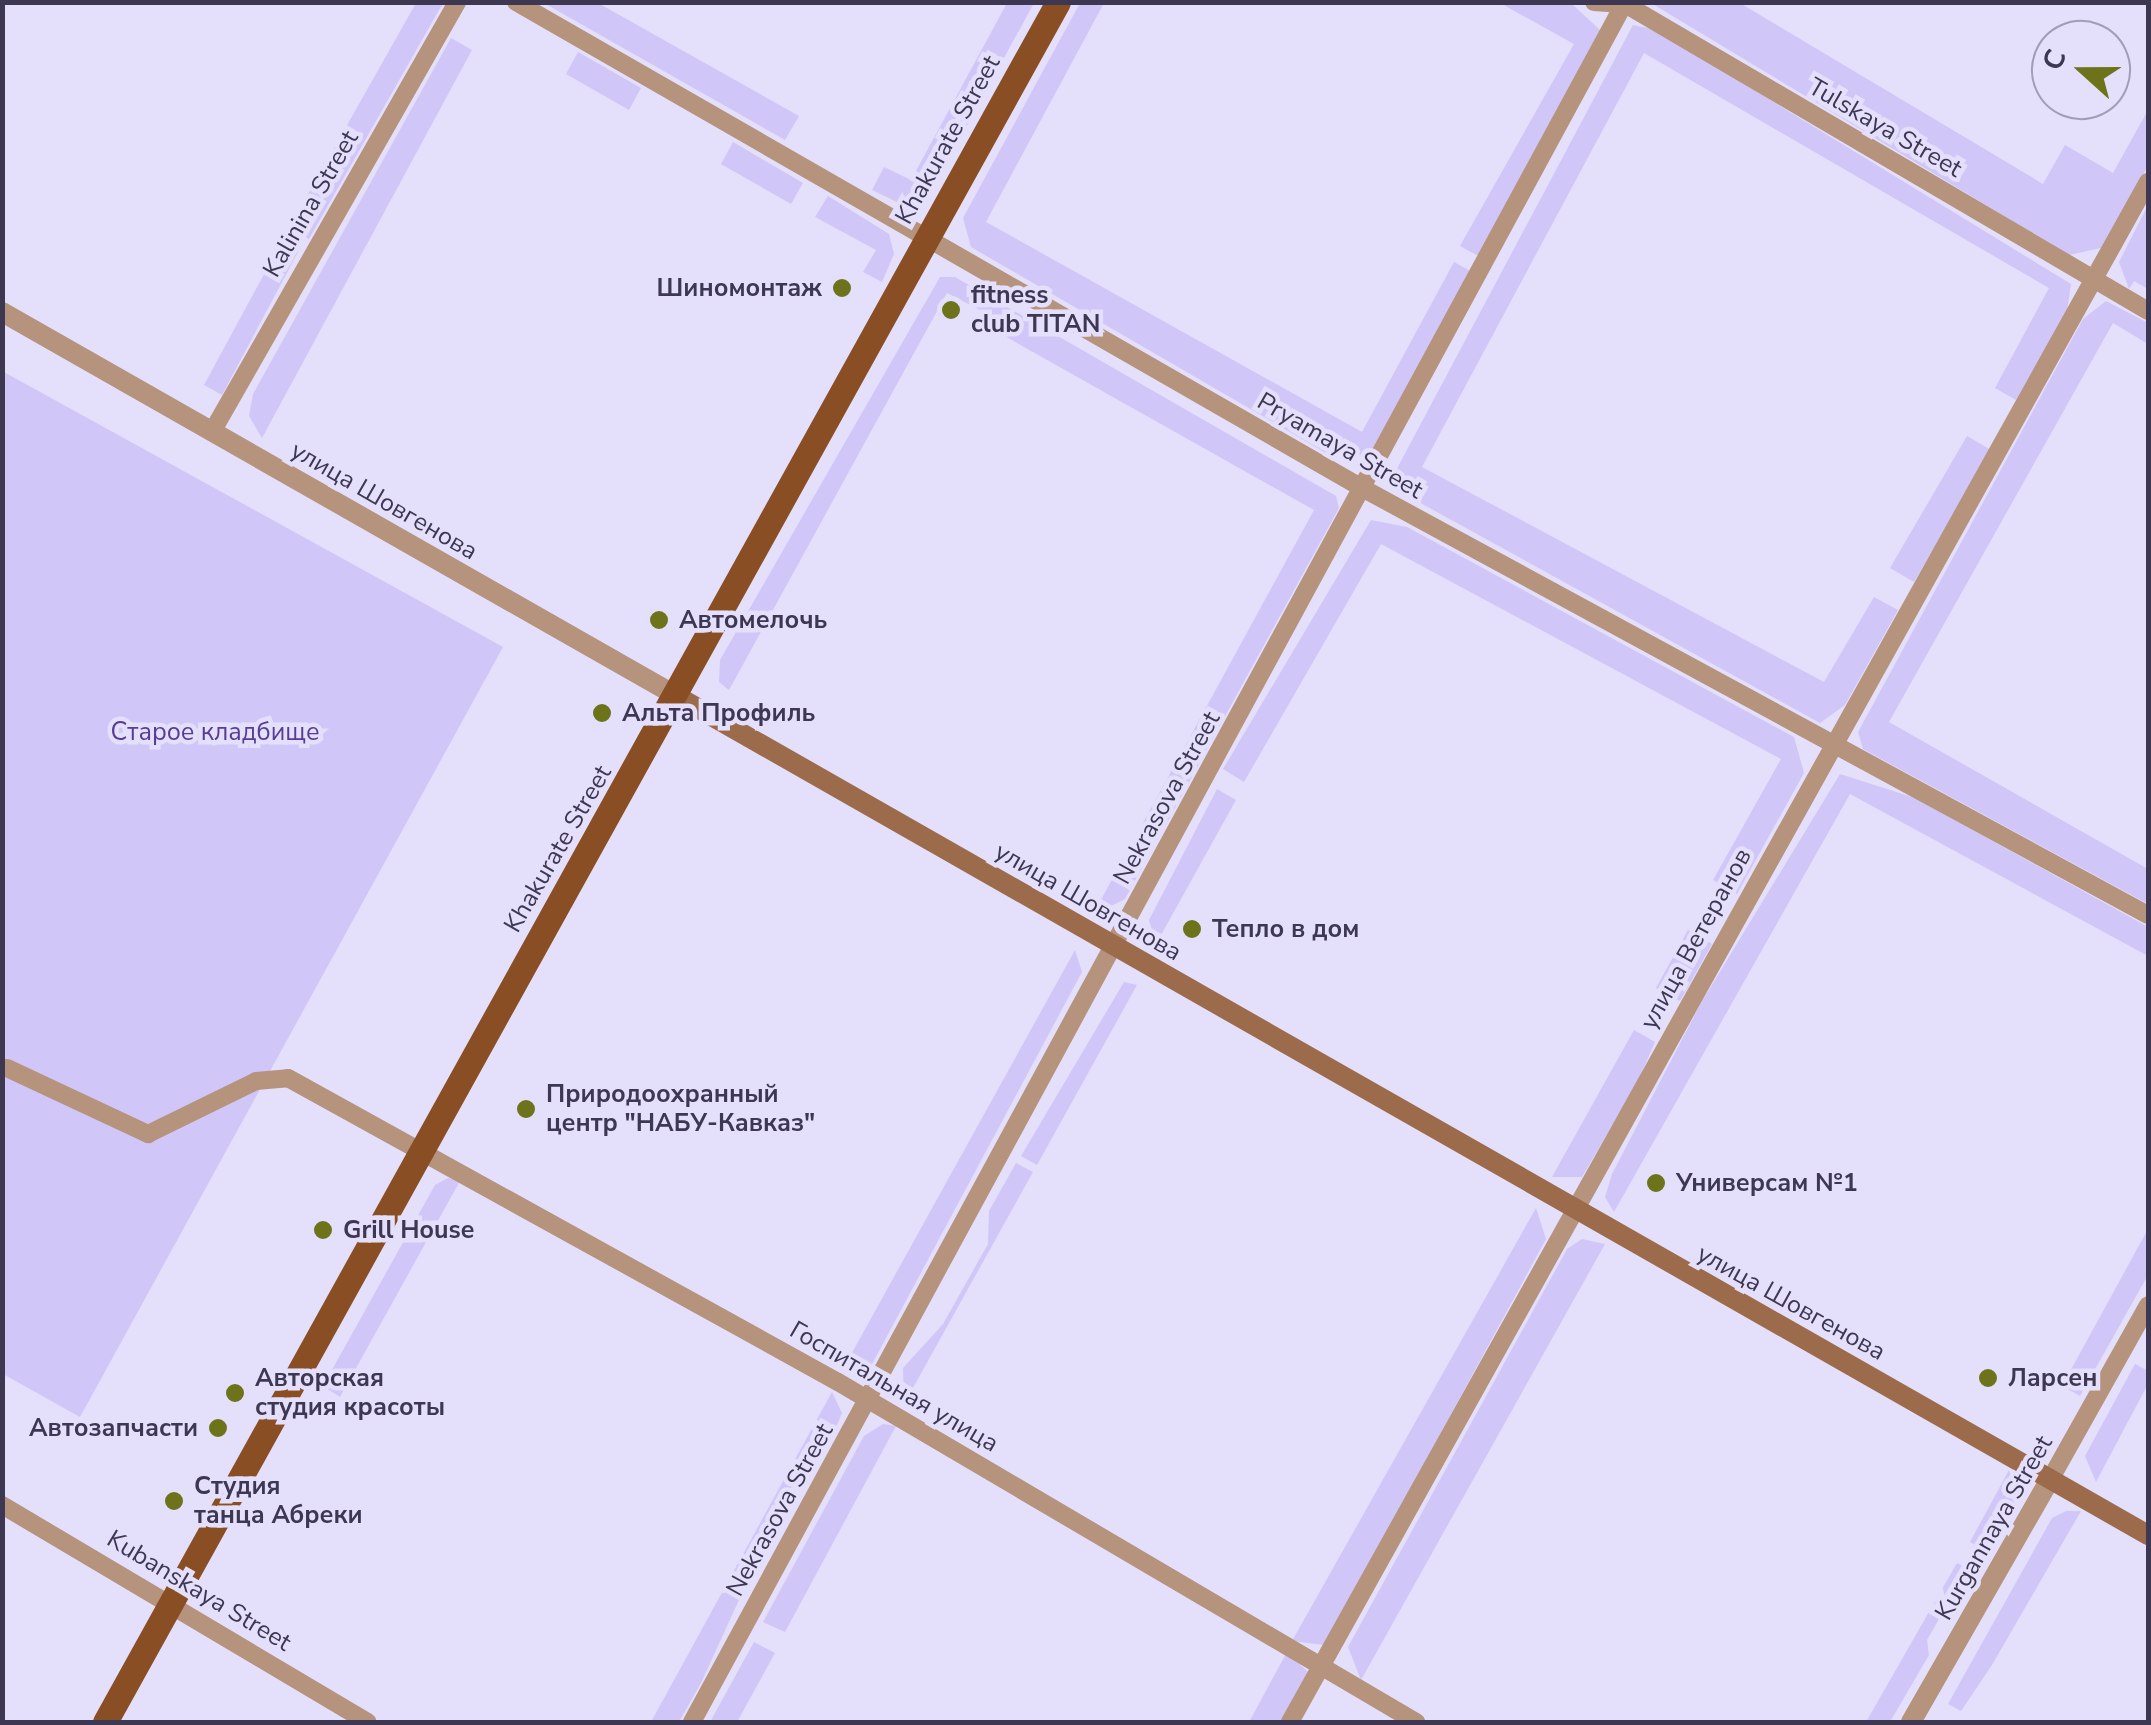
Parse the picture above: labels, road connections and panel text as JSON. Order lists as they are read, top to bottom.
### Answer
{
  "streets": {
    "main road": ["Khakurate Street", "улица Шовгенова"],
    "street": [
      "Tulskaya Street",
      "Kalinina Street",
      "Pryamaya Street",
      "Nekrasova Street",
      "улица Ветеранов",
      "Госпитальная улица",
      "Kurgannaya Street",
      "Kubanskaya Street"
    ]
  },
  "crossings": [
    ["Tulskaya Street", "Nekrasova Street"],
    ["Tulskaya Street", "улица Ветеранов"],
    ["Khakurate Street", "Pryamaya Street"],
    ["Khakurate Street", "улица Шовгенова"],
    ["Khakurate Street", "Госпитальная улица"],
    ["Khakurate Street", "Kubanskaya Street"],
    ["Kalinina Street", "улица Шовгенова"],
    ["Pryamaya Street", "Nekrasova Street"],
    ["Pryamaya Street", "улица Ветеранов"],
    ["улица Шовгенова", "Nekrasova Street"],
    ["улица Шовгенова", "улица Ветеранов"],
    ["улица Шовгенова", "Kurgannaya Street"],
    ["Nekrasova Street", "Госпитальная улица"],
    ["улица Ветеранов", "Госпитальная улица"]
  ],
  "parks": ["Старое кладбище"],
  "places": [
    "Шиномонтаж",
    "fitness club TITAN",
    "Автомелочь",
    "Альта Профиль",
    "Тепло в дом",
    "Природоохранный центр \"НАБУ-Кавказ\"",
    "Универсам №1",
    "Grill House",
    "Ларсен",
    "Авторская студия красоты",
    "Автозапчасти",
    "Студия танца Абреки"
  ],
  "north": "left"
}
